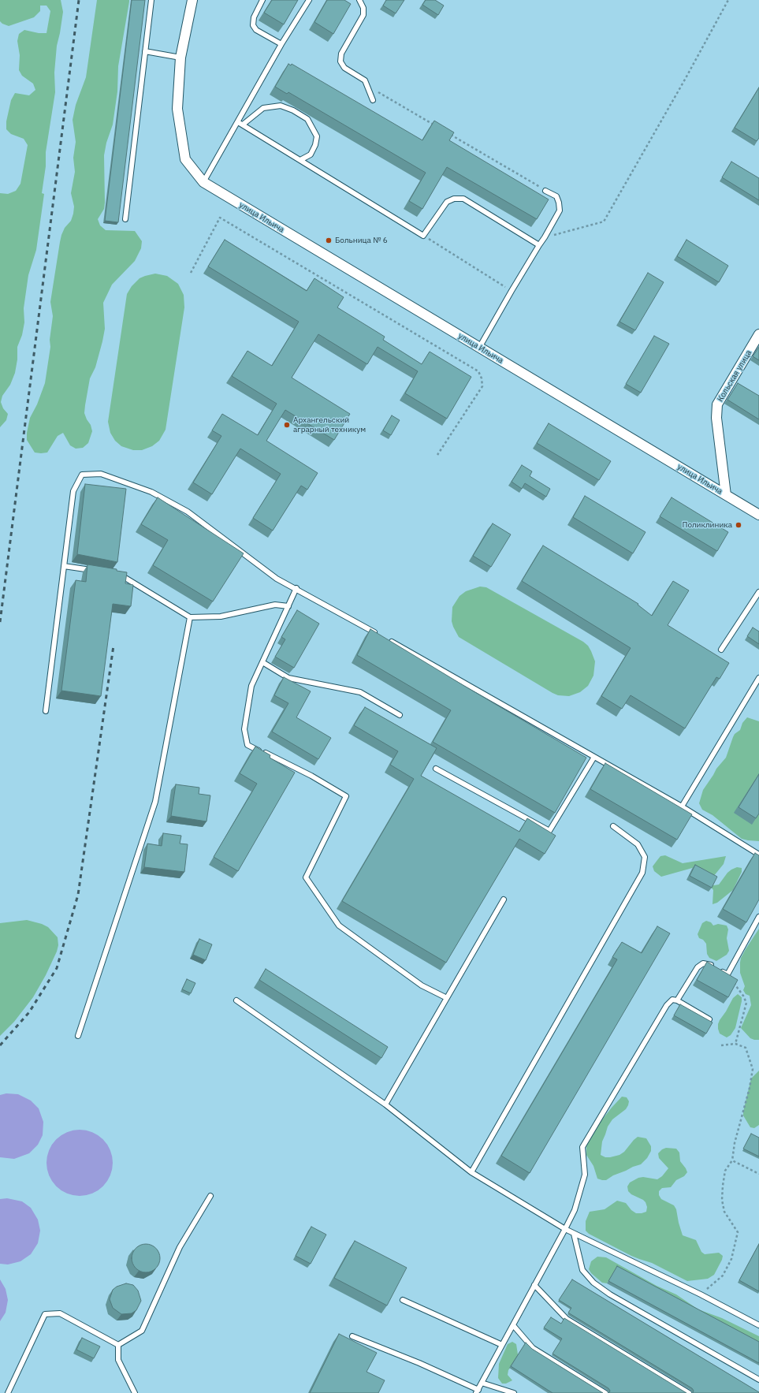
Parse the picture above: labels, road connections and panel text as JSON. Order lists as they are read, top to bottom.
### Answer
{
  "streets": {
    "street": ["улица Ильича", "Кольская улица"]
  },
  "crossings": [
    ["улица Ильича", "Кольская улица"]
  ],
  "places": ["Больница № 6", "Архангельский аграрный техникум", "Поликлиника"]
}
